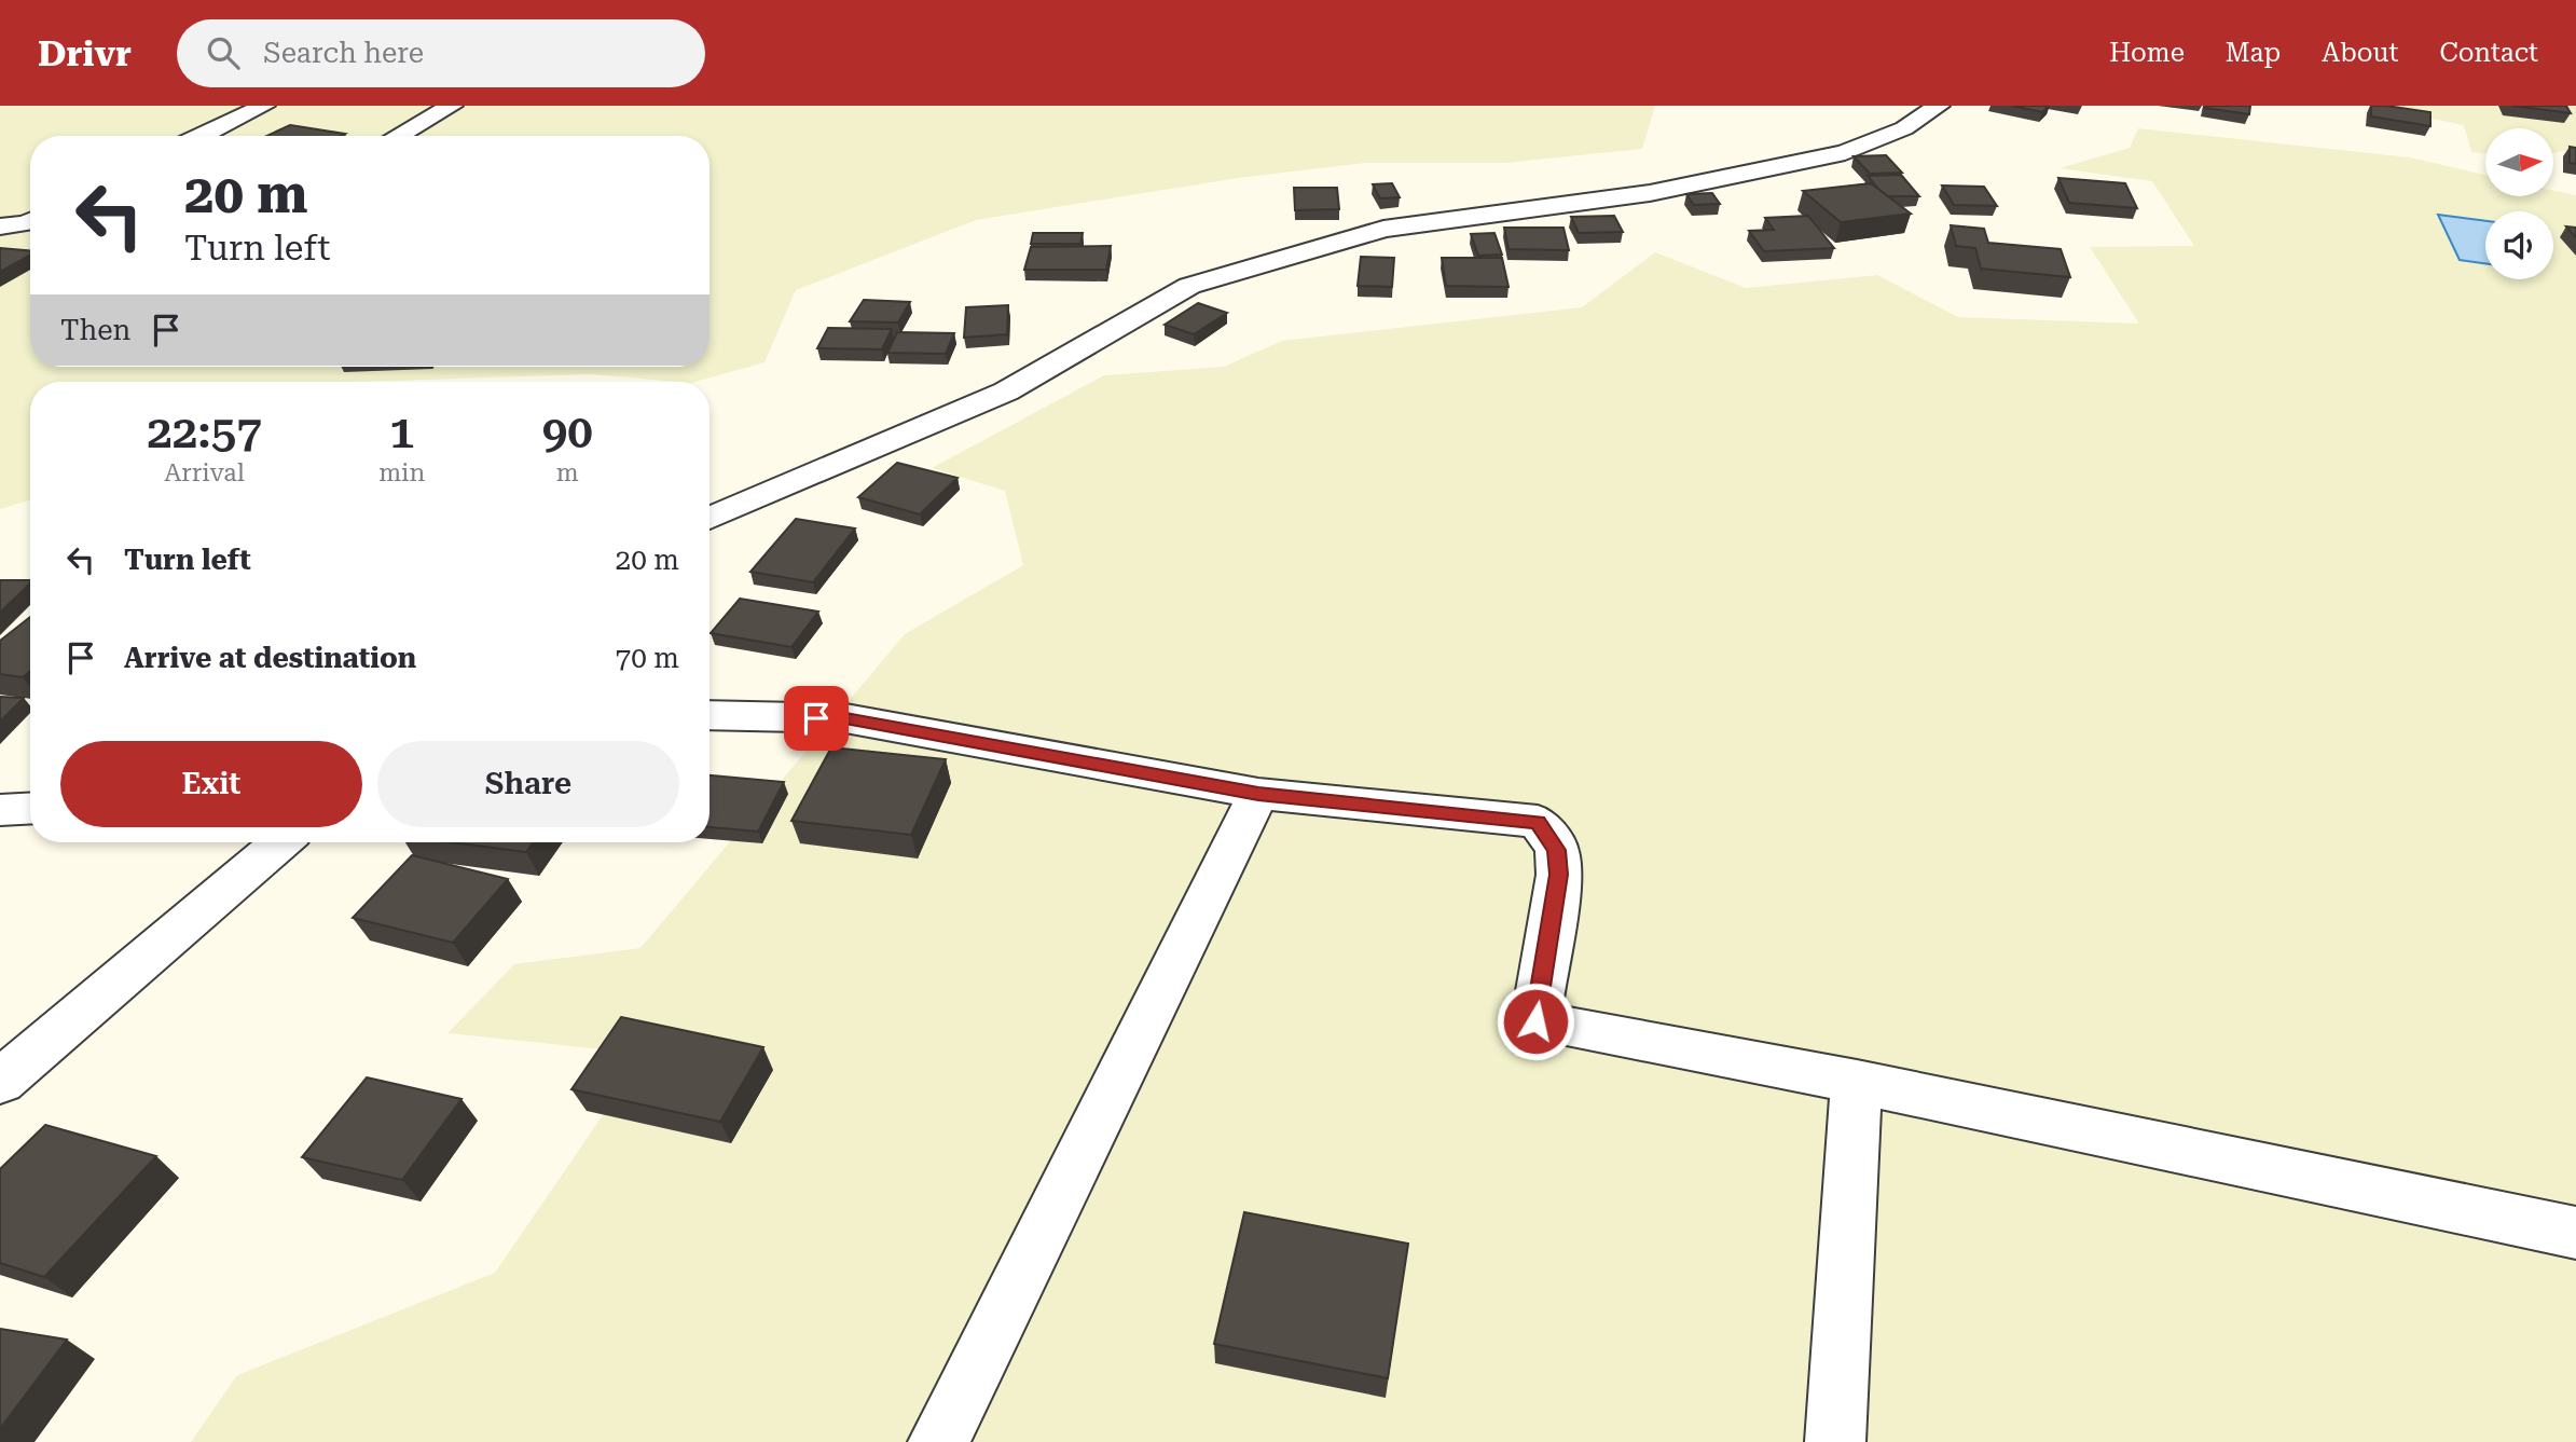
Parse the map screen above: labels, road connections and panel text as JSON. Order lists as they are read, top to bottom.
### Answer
{
  "north": "right",
  "page": {
    "header": "Drivr",
    "search": "Search here",
    "nav": [
      "Home",
      "Map",
      "About",
      "Contact"
    ],
    "turn": ["20 m", "Turn left"],
    "then": "Then",
    "eta": [
      "22:57",
      "Arrival",
      "1",
      "min",
      "90",
      "m"
    ],
    "list": [
      {
        "name": "Turn left",
        "value": "20 m"
      },
      {
        "name": "Arrive at destination",
        "value": "70 m"
      }
    ],
    "buttons": ["Exit", "Share"]
  }
}
